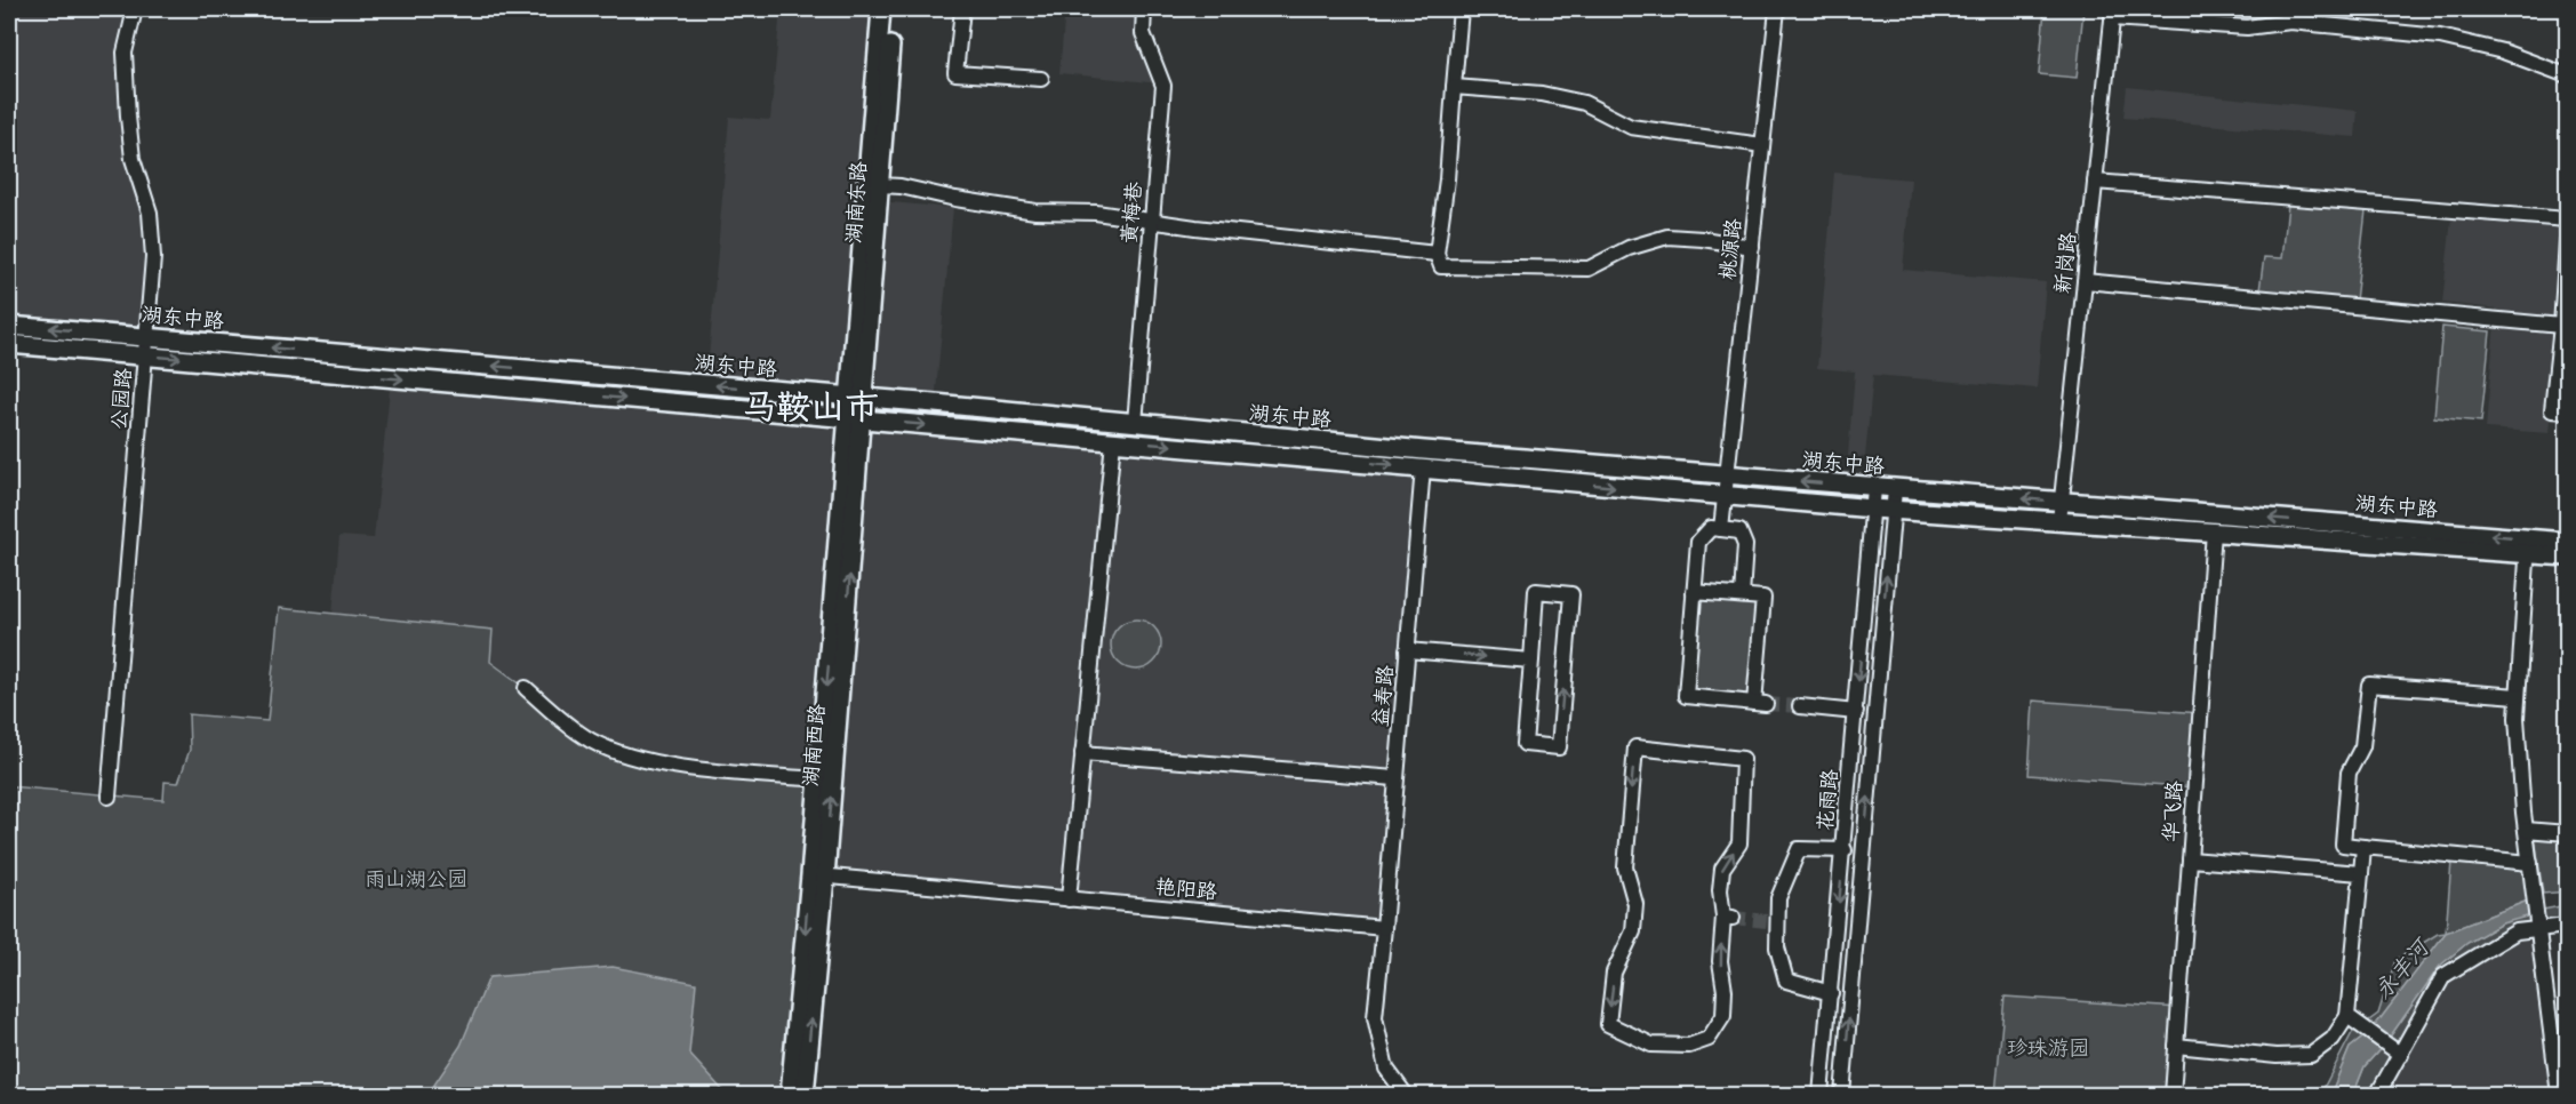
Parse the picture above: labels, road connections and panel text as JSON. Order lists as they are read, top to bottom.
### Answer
{
  "streets": {
    "main road": ["湖南东路", "湖东中路", "湖南西路"],
    "street": [
      "黄梅巷",
      "桃源路",
      "新岗路",
      "公园路",
      "益寿路",
      "花雨路",
      "华飞路",
      "艳阳路"
    ]
  },
  "crossings": [
    ["湖南东路", "湖东中路"],
    ["黄梅巷", "湖东中路"],
    ["桃源路", "湖东中路"],
    ["新岗路", "湖东中路"],
    ["湖东中路", "公园路"],
    ["湖东中路", "益寿路"],
    ["湖东中路", "湖南西路"],
    ["湖东中路", "花雨路"],
    ["湖东中路", "华飞路"],
    ["益寿路", "艳阳路"],
    ["湖南西路", "艳阳路"]
  ],
  "districts": ["马鞍山市"],
  "water": ["永丰河"],
  "parks": ["雨山湖公园", "珍珠游园"]
}
